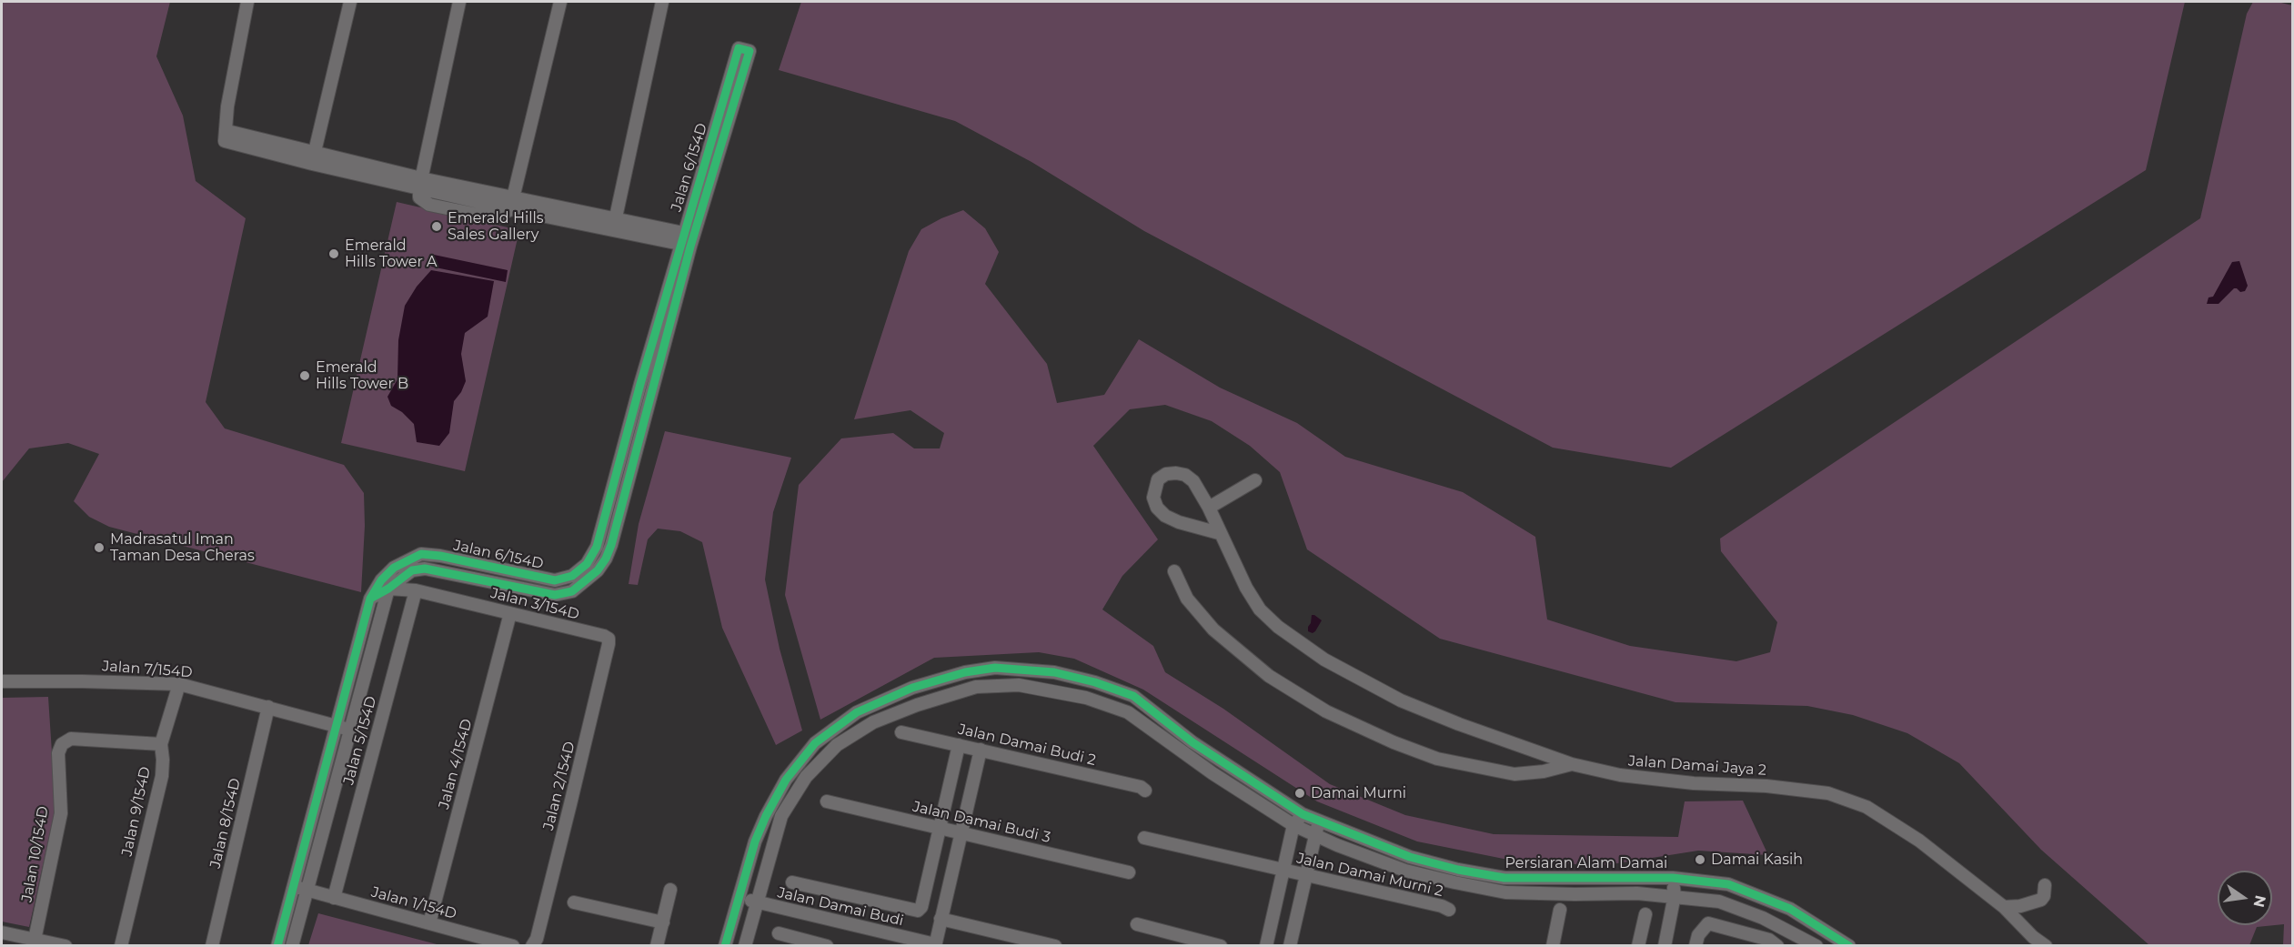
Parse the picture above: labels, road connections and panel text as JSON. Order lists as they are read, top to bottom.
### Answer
{
  "streets": {
    "street": [
      "Jalan 6/154D",
      "Jalan 3/154D",
      "Jalan 7/154D",
      "Jalan 5/154D",
      "Jalan Damai Budi 2",
      "Jalan 4/154D",
      "Jalan Damai Jaya 2",
      "Jalan 2/154D",
      "Jalan 9/154D",
      "Jalan Damai Budi 3",
      "Jalan 8/154D",
      "Jalan 10/154D",
      "Persiaran Alam Damai",
      "Jalan Damai Murni 2",
      "Jalan 1/154D",
      "Jalan Damai Budi"
    ]
  },
  "crossings": [
    ["Jalan 6/154D", "Jalan 3/154D"],
    ["Jalan 6/154D", "Jalan 7/154D"],
    ["Jalan 6/154D", "Jalan 1/154D"],
    ["Jalan 3/154D", "Jalan 5/154D"],
    ["Jalan 3/154D", "Jalan 4/154D"],
    ["Jalan 3/154D", "Jalan 2/154D"],
    ["Jalan 7/154D", "Jalan 9/154D"],
    ["Jalan 7/154D", "Jalan 8/154D"],
    ["Jalan 5/154D", "Jalan 1/154D"],
    ["Jalan Damai Budi 2", "Jalan Damai Budi"],
    ["Jalan 4/154D", "Jalan 1/154D"],
    ["Jalan 9/154D", "Jalan 10/154D"],
    ["Jalan Damai Budi 3", "Jalan Damai Budi"],
    ["Persiaran Alam Damai", "Jalan Damai Budi"]
  ],
  "places": [
    "Emerald Hills Sales Gallery",
    "Emerald Hills Tower A",
    "Emerald Hills Tower B",
    "Madrasatul Iman Taman Desa Cheras",
    "Damai Murni",
    "Damai Kasih"
  ],
  "north": "right"
}
